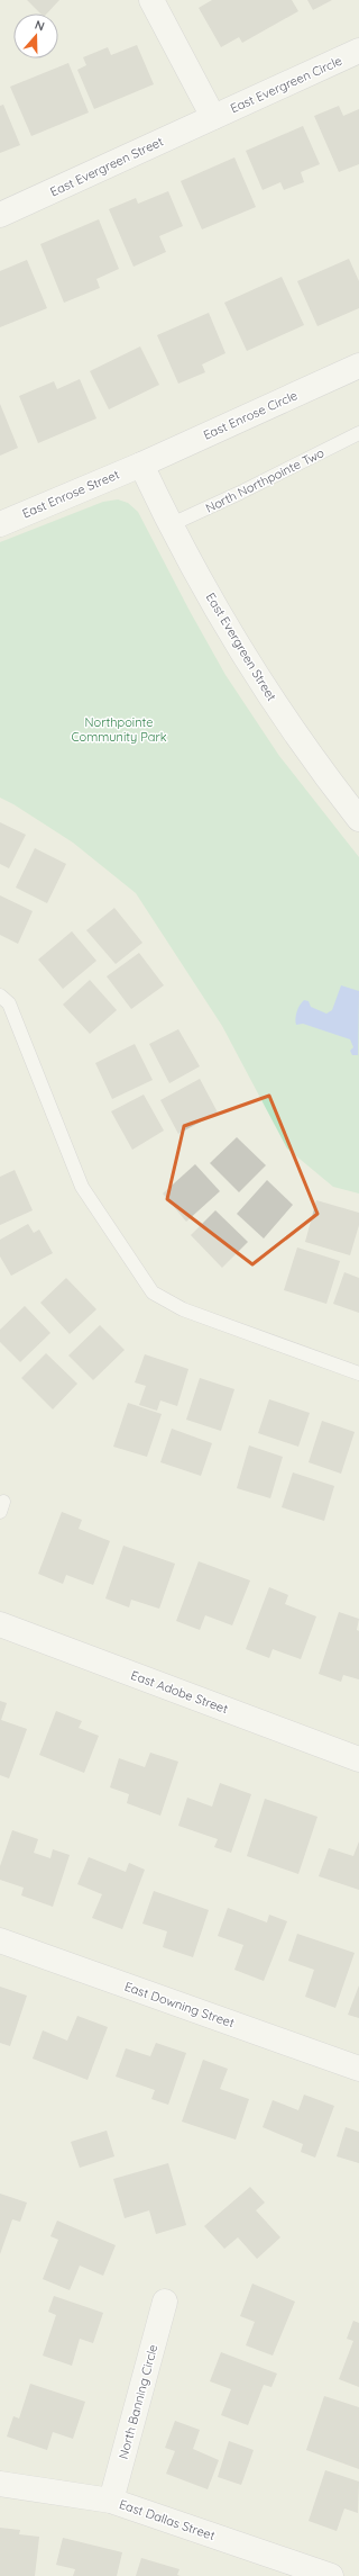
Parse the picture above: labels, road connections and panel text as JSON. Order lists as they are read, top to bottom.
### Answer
{
  "streets": {
    "street": [
      "East Evergreen Circle",
      "East Evergreen Street",
      "East Enrose Circle",
      "East Enrose Street",
      "East Adobe Street",
      "East Downing Street",
      "North Banning Circle",
      "East Dallas Street"
    ],
    "lane": ["North Northpointe Two"]
  },
  "crossings": [
    ["East Evergreen Circle", "East Evergreen Street"],
    ["East Evergreen Street", "East Enrose Circle"],
    ["East Evergreen Street", "North Northpointe Two"],
    ["East Evergreen Street", "East Enrose Street"],
    ["East Enrose Circle", "East Enrose Street"],
    ["North Banning Circle", "East Dallas Street"]
  ],
  "parks": ["Northpointe Community Park"],
  "north": "top"
}
